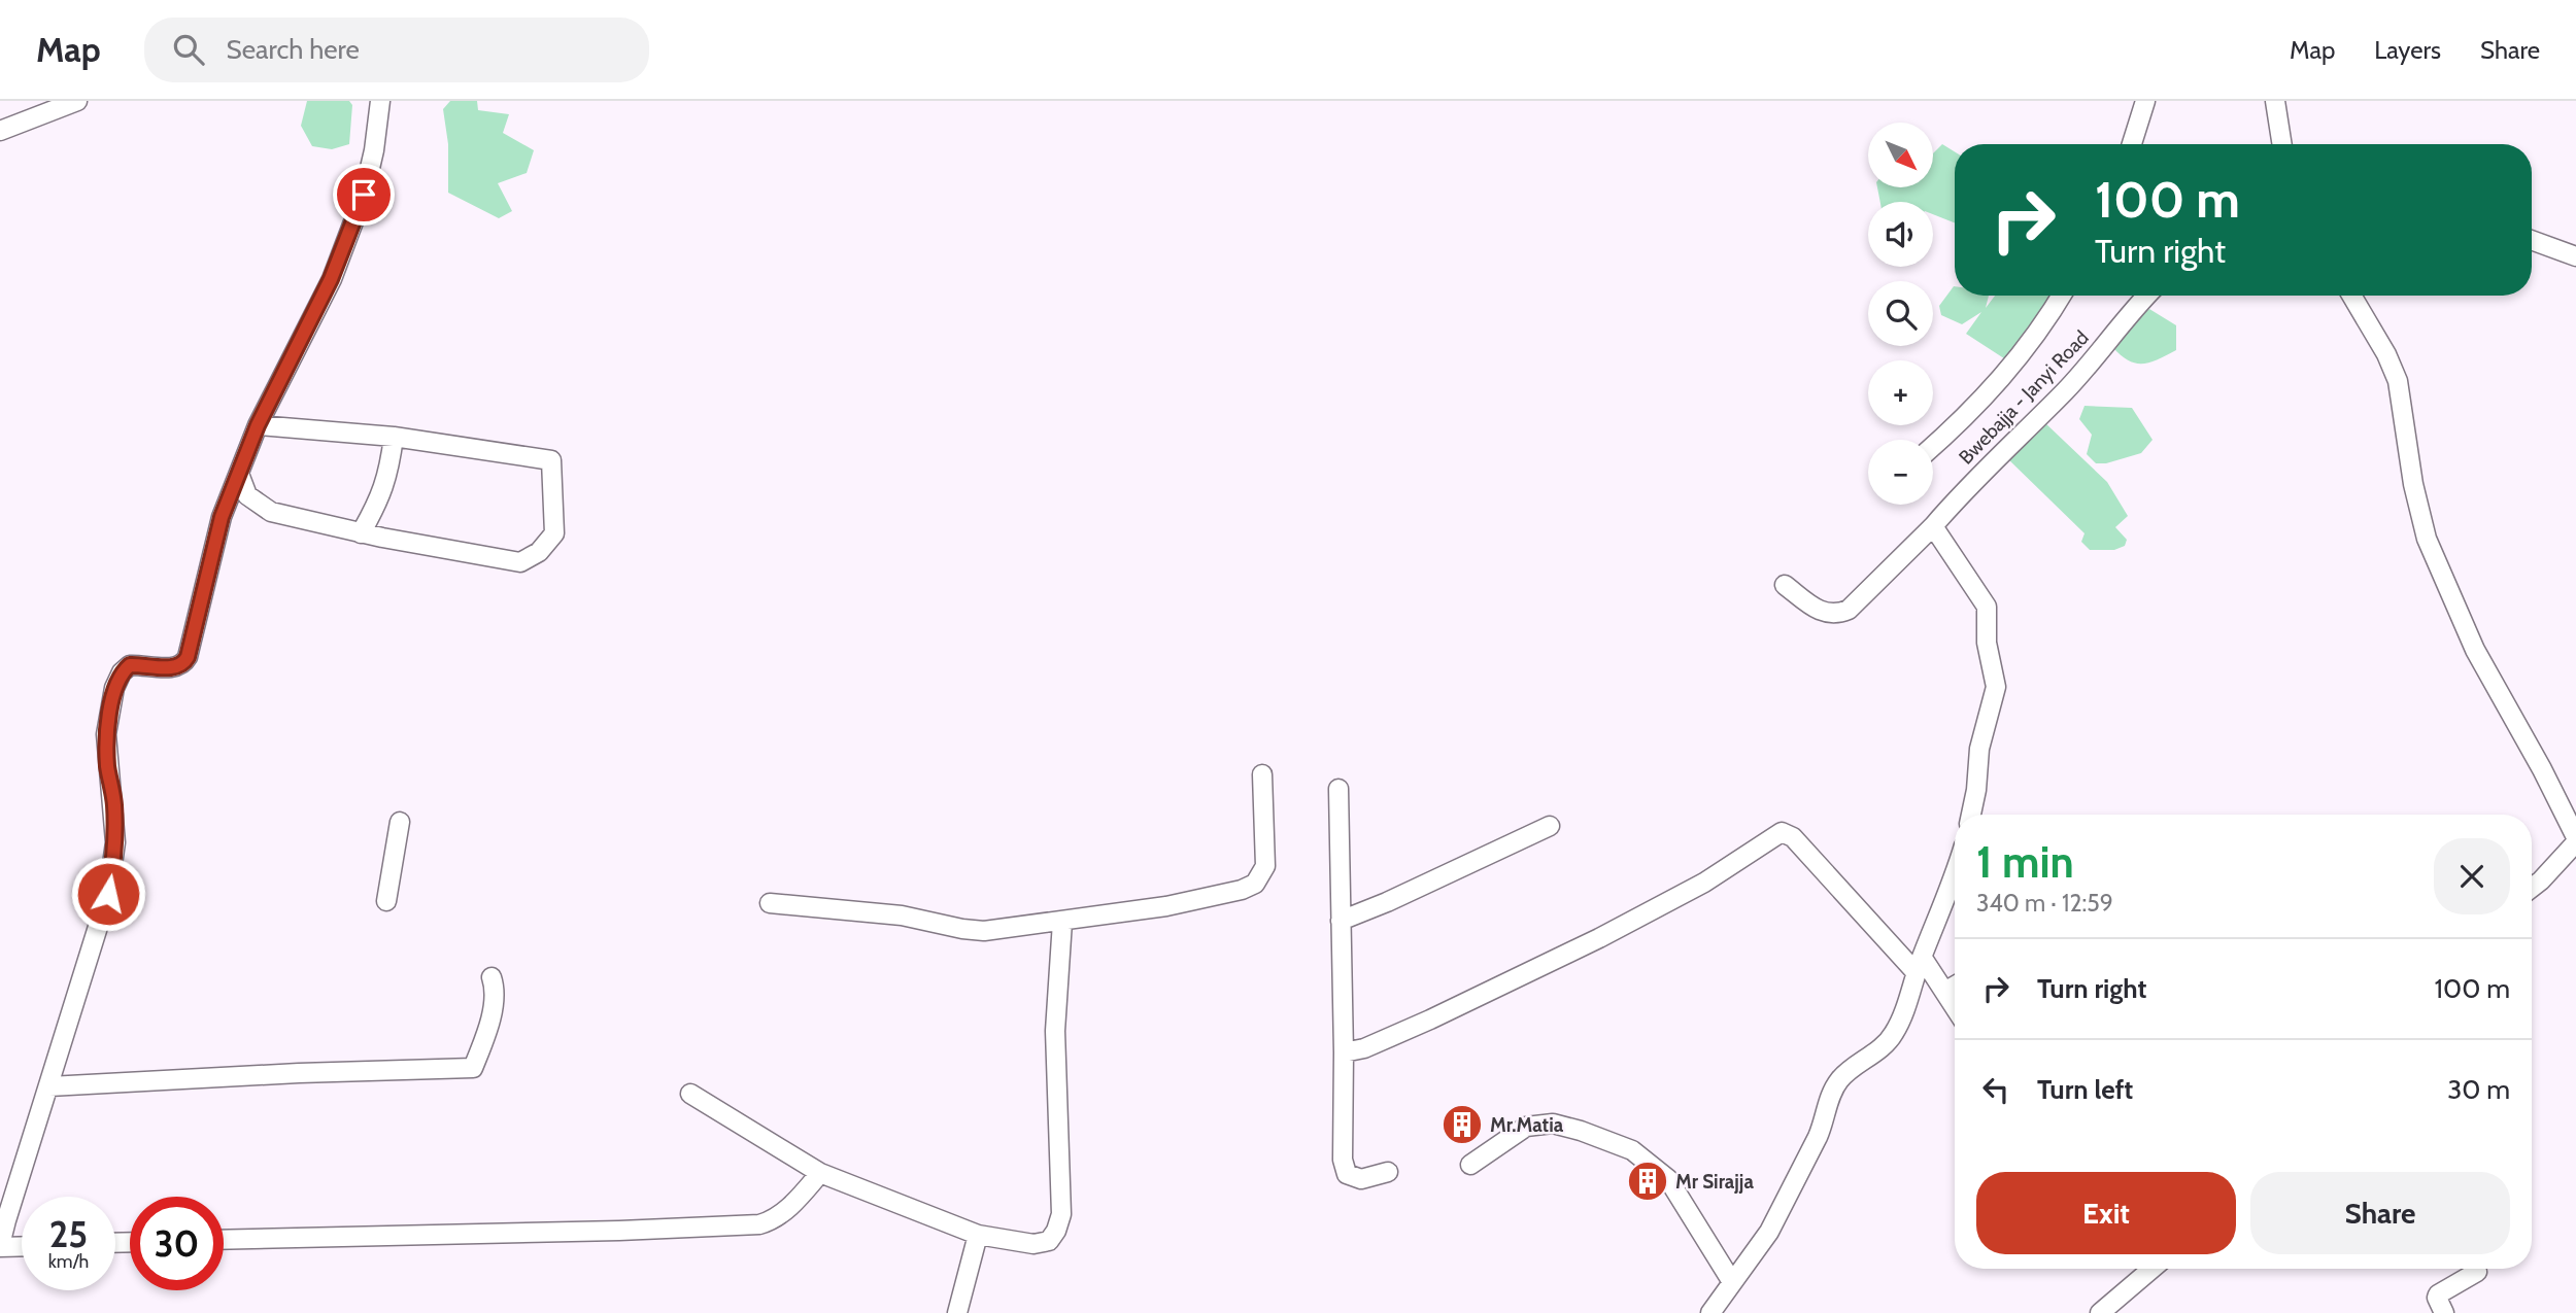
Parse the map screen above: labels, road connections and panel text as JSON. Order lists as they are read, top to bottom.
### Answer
{
  "streets": {
    "street": ["Bwebajja - Janyi Road"]
  },
  "places": {
    "building": ["Mr.Matia", "Mr Sirajja"]
  },
  "north": "bottom right",
  "page": {
    "header": "Map",
    "search": "Search here",
    "nav": ["Map", "Layers", "Share"],
    "map_buttons": ["+", "−"],
    "turn": ["100 m", "Turn right"],
    "heading": ["1 min", "340 m · 12:59"],
    "list": [
      {
        "name": "Turn right",
        "value": "100 m"
      },
      {
        "name": "Turn left",
        "value": "30 m"
      }
    ],
    "buttons": ["Exit", "Share"],
    "speed": "25 km/h",
    "limit": "30"
  }
}
